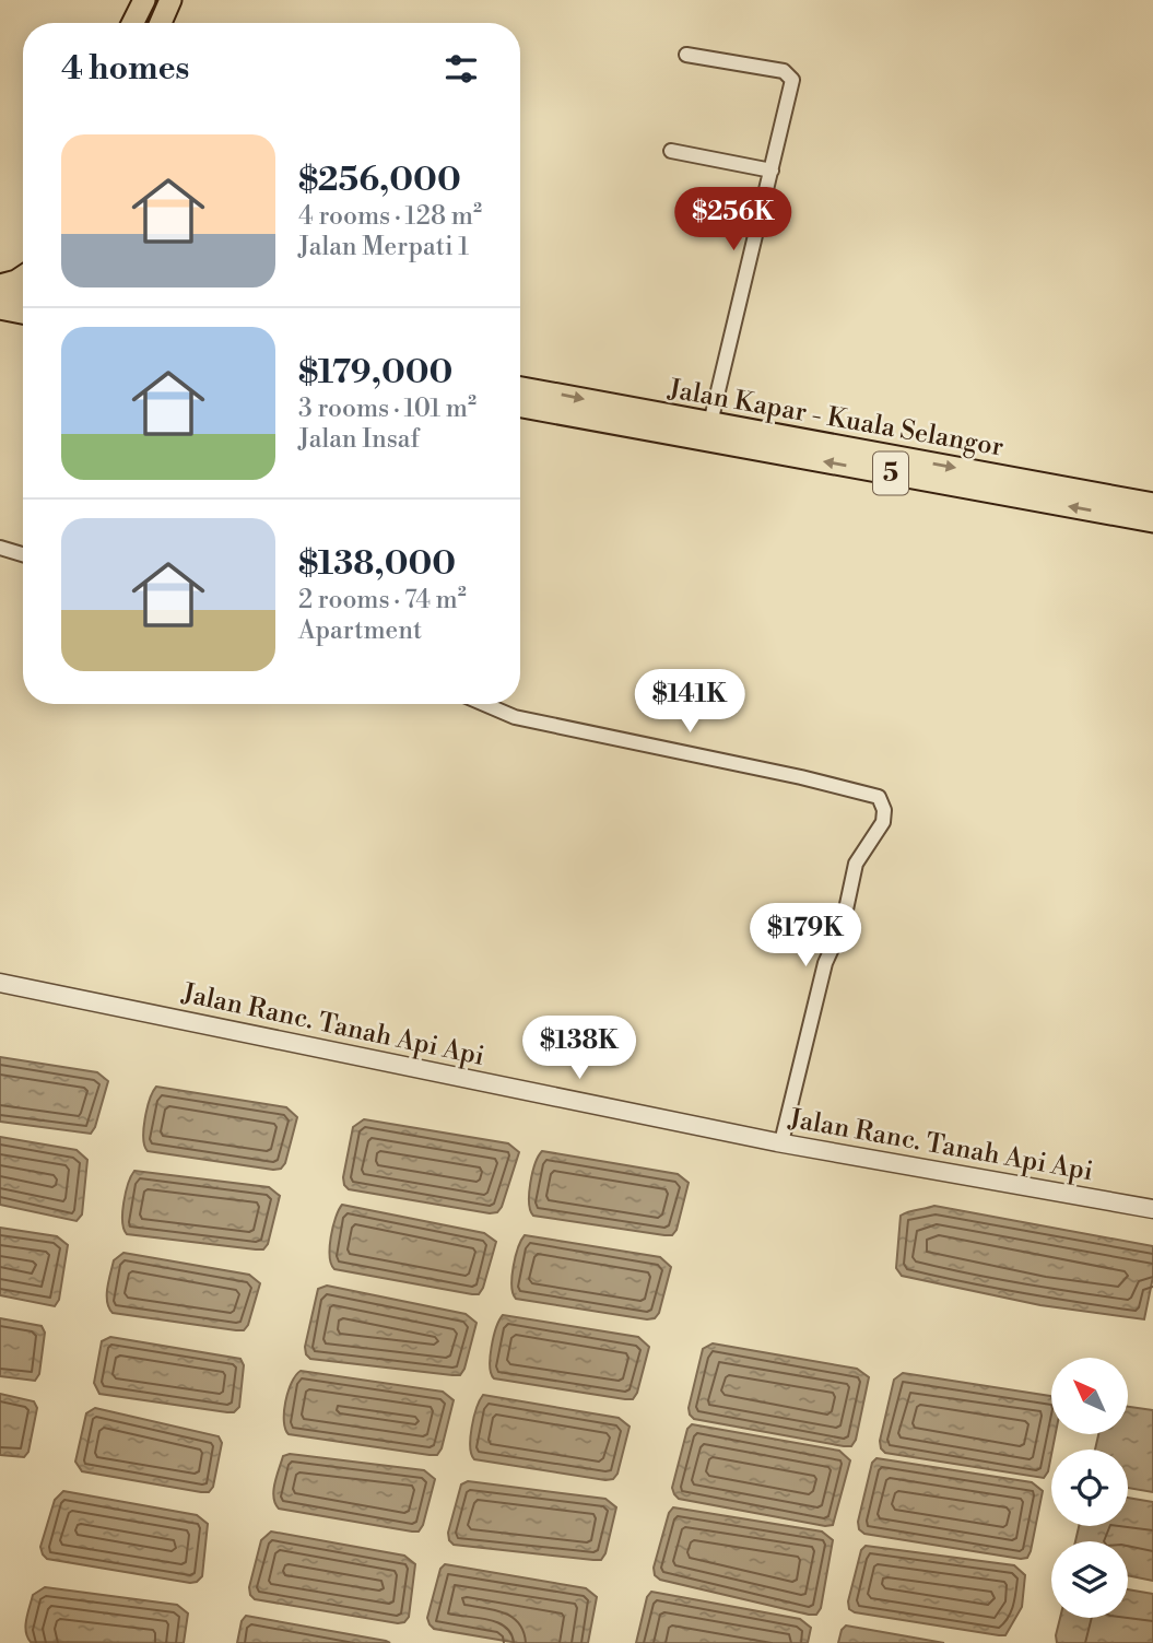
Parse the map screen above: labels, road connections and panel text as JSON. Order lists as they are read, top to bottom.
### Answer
{
  "streets": {
    "highway": ["Jalan Kapar - Kuala Selangor", "5"],
    "street": ["Jalan Ranc. Tanah Api Api"]
  },
  "north": "top left",
  "page": {
    "heading": "4 homes",
    "list": [
      {
        "name": "$256,000",
        "note": "4 rooms · 128 m² · Jalan Merpati 1"
      },
      {
        "name": "$179,000",
        "note": "3 rooms · 101 m² · Jalan Insaf"
      },
      {
        "name": "$138,000",
        "note": "2 rooms · 74 m² · Apartment"
      }
    ],
    "price": [
      "$256K",
      "$141K",
      "$179K",
      "$138K"
    ]
  }
}
